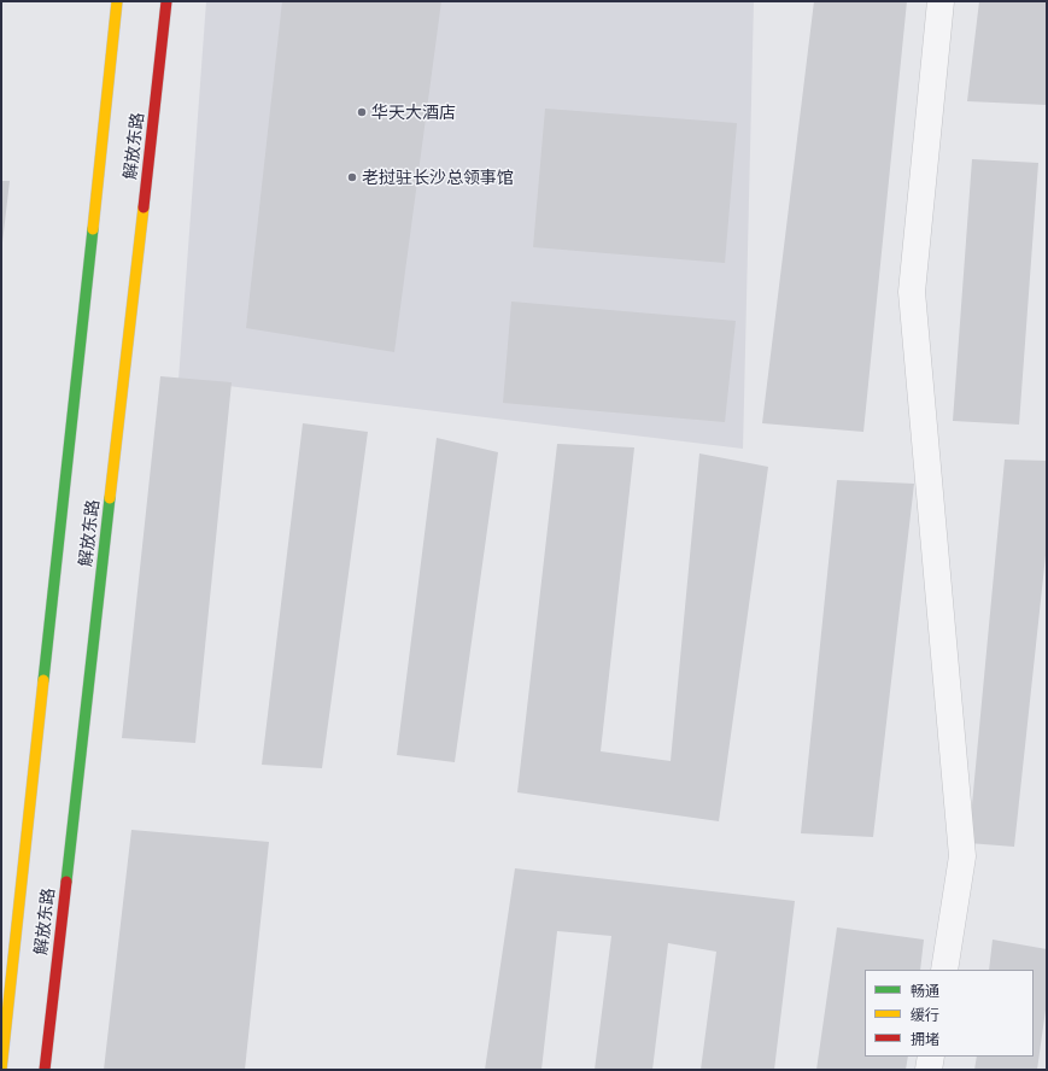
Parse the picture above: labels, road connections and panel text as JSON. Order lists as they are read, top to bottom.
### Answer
{
  "streets": {
    "main road": ["解放东路"]
  },
  "places": ["华天大酒店", "老挝驻长沙总领事馆"],
  "legend": ["畅通", "缓行", "拥堵"]
}
